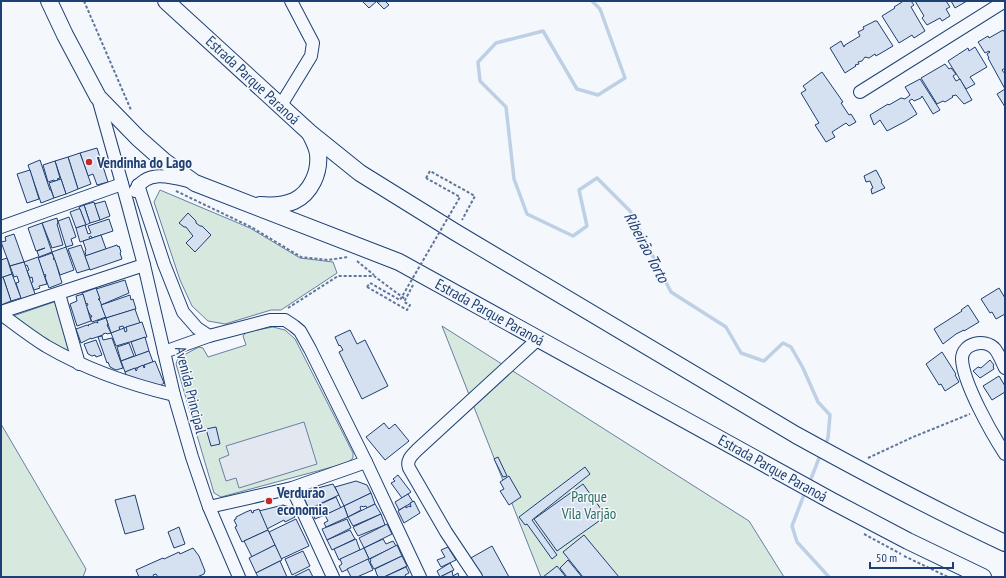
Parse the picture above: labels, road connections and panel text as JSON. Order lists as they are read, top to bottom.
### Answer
{
  "streets": {
    "main road": ["Estrada Parque Paranoá"],
    "street": ["Avenida Principal"]
  },
  "crossings": [
    ["Estrada Parque Paranoá", "Avenida Principal"]
  ],
  "water": ["Ribeirão Torto"],
  "parks": ["Parque Vila Varjão"],
  "places": ["Vendinha do Lago", "Verdurão economia"],
  "scale_bar": "50 m"
}
